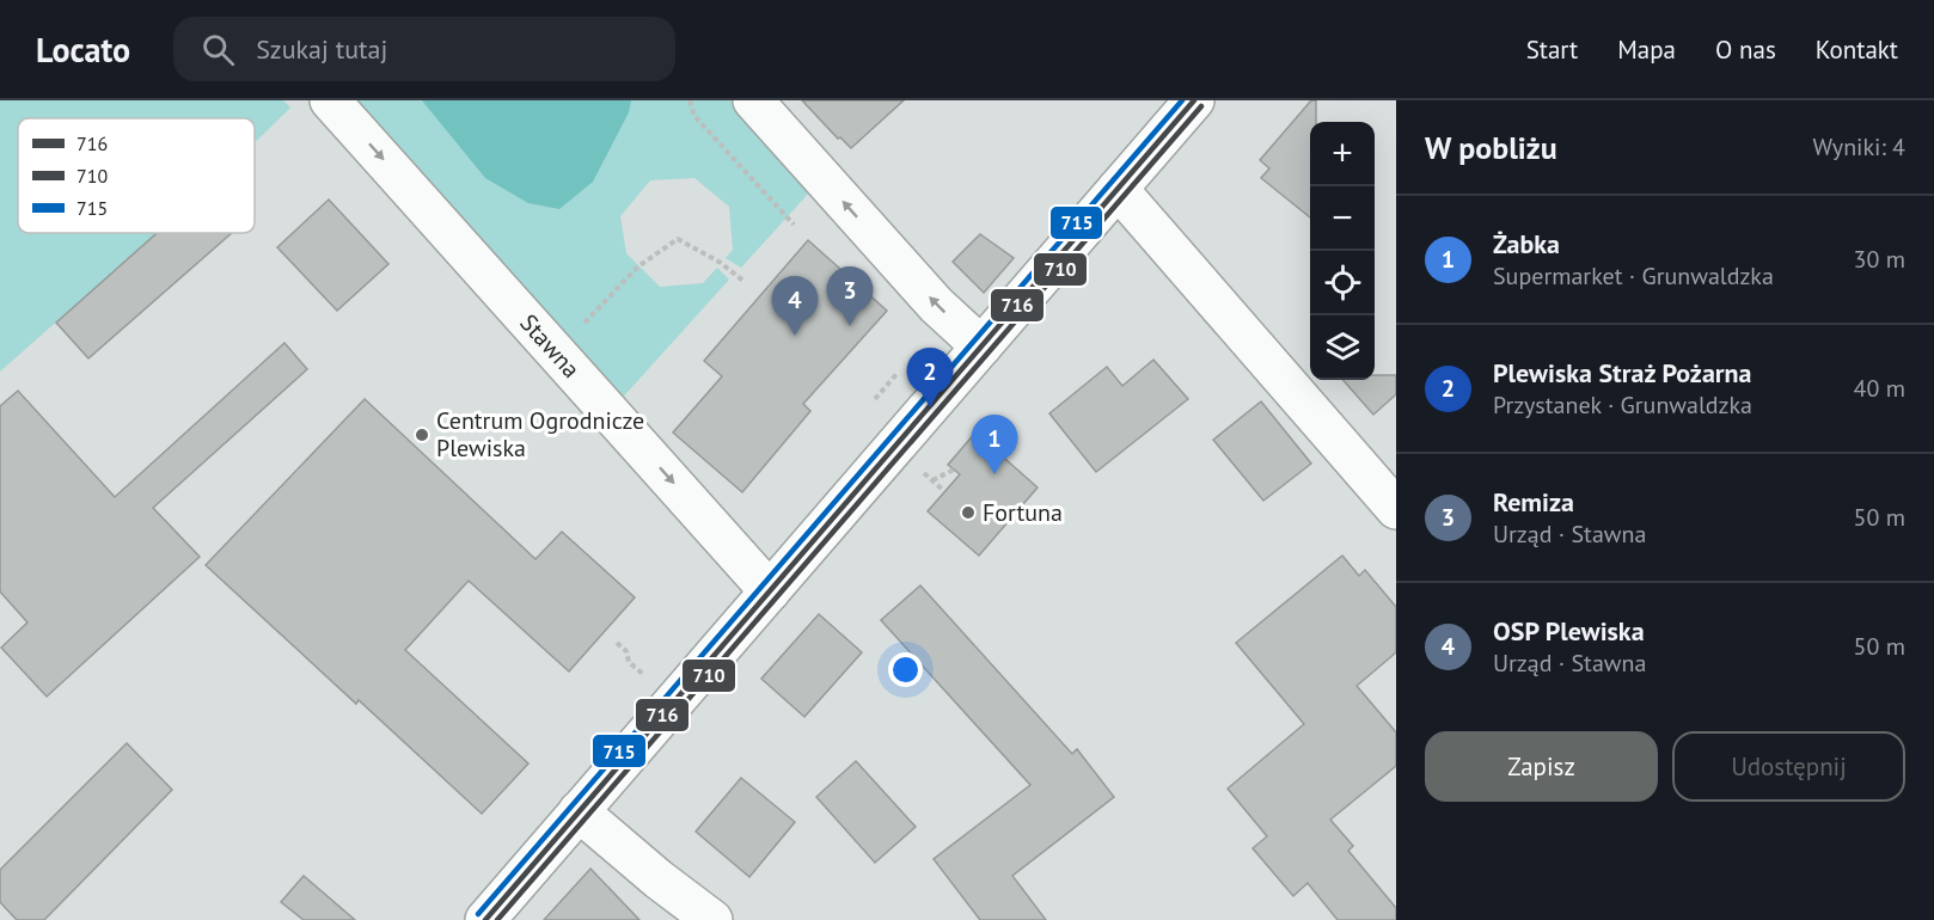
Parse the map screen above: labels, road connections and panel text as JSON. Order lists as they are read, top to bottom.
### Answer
{
  "streets": {
    "street": ["Stawna"]
  },
  "places": ["Centrum Ogrodnicze Plewiska", "Fortuna"],
  "lines": ["transit line 716", "transit line 715", "transit line 710"],
  "legend": ["716", "710", "715"],
  "page": {
    "header": "Locato",
    "search": "Szukaj tutaj",
    "nav": [
      "Start",
      "Mapa",
      "O nas",
      "Kontakt"
    ],
    "heading": ["W pobliżu", "Wyniki: 4"],
    "map_buttons": ["+", "−"],
    "list": [
      {
        "mark": "1",
        "name": "Żabka",
        "note": "Supermarket · Grunwaldzka",
        "value": "30 m"
      },
      {
        "mark": "2",
        "name": "Plewiska Straż Pożarna",
        "note": "Przystanek · Grunwaldzka",
        "value": "40 m"
      },
      {
        "mark": "3",
        "name": "Remiza",
        "note": "Urząd · Stawna",
        "value": "50 m"
      },
      {
        "mark": "4",
        "name": "OSP Plewiska",
        "note": "Urząd · Stawna",
        "value": "50 m"
      }
    ],
    "pins": [
      "3",
      "4",
      "2",
      "1"
    ],
    "buttons": ["Zapisz", "Udostępnij"]
  }
}
